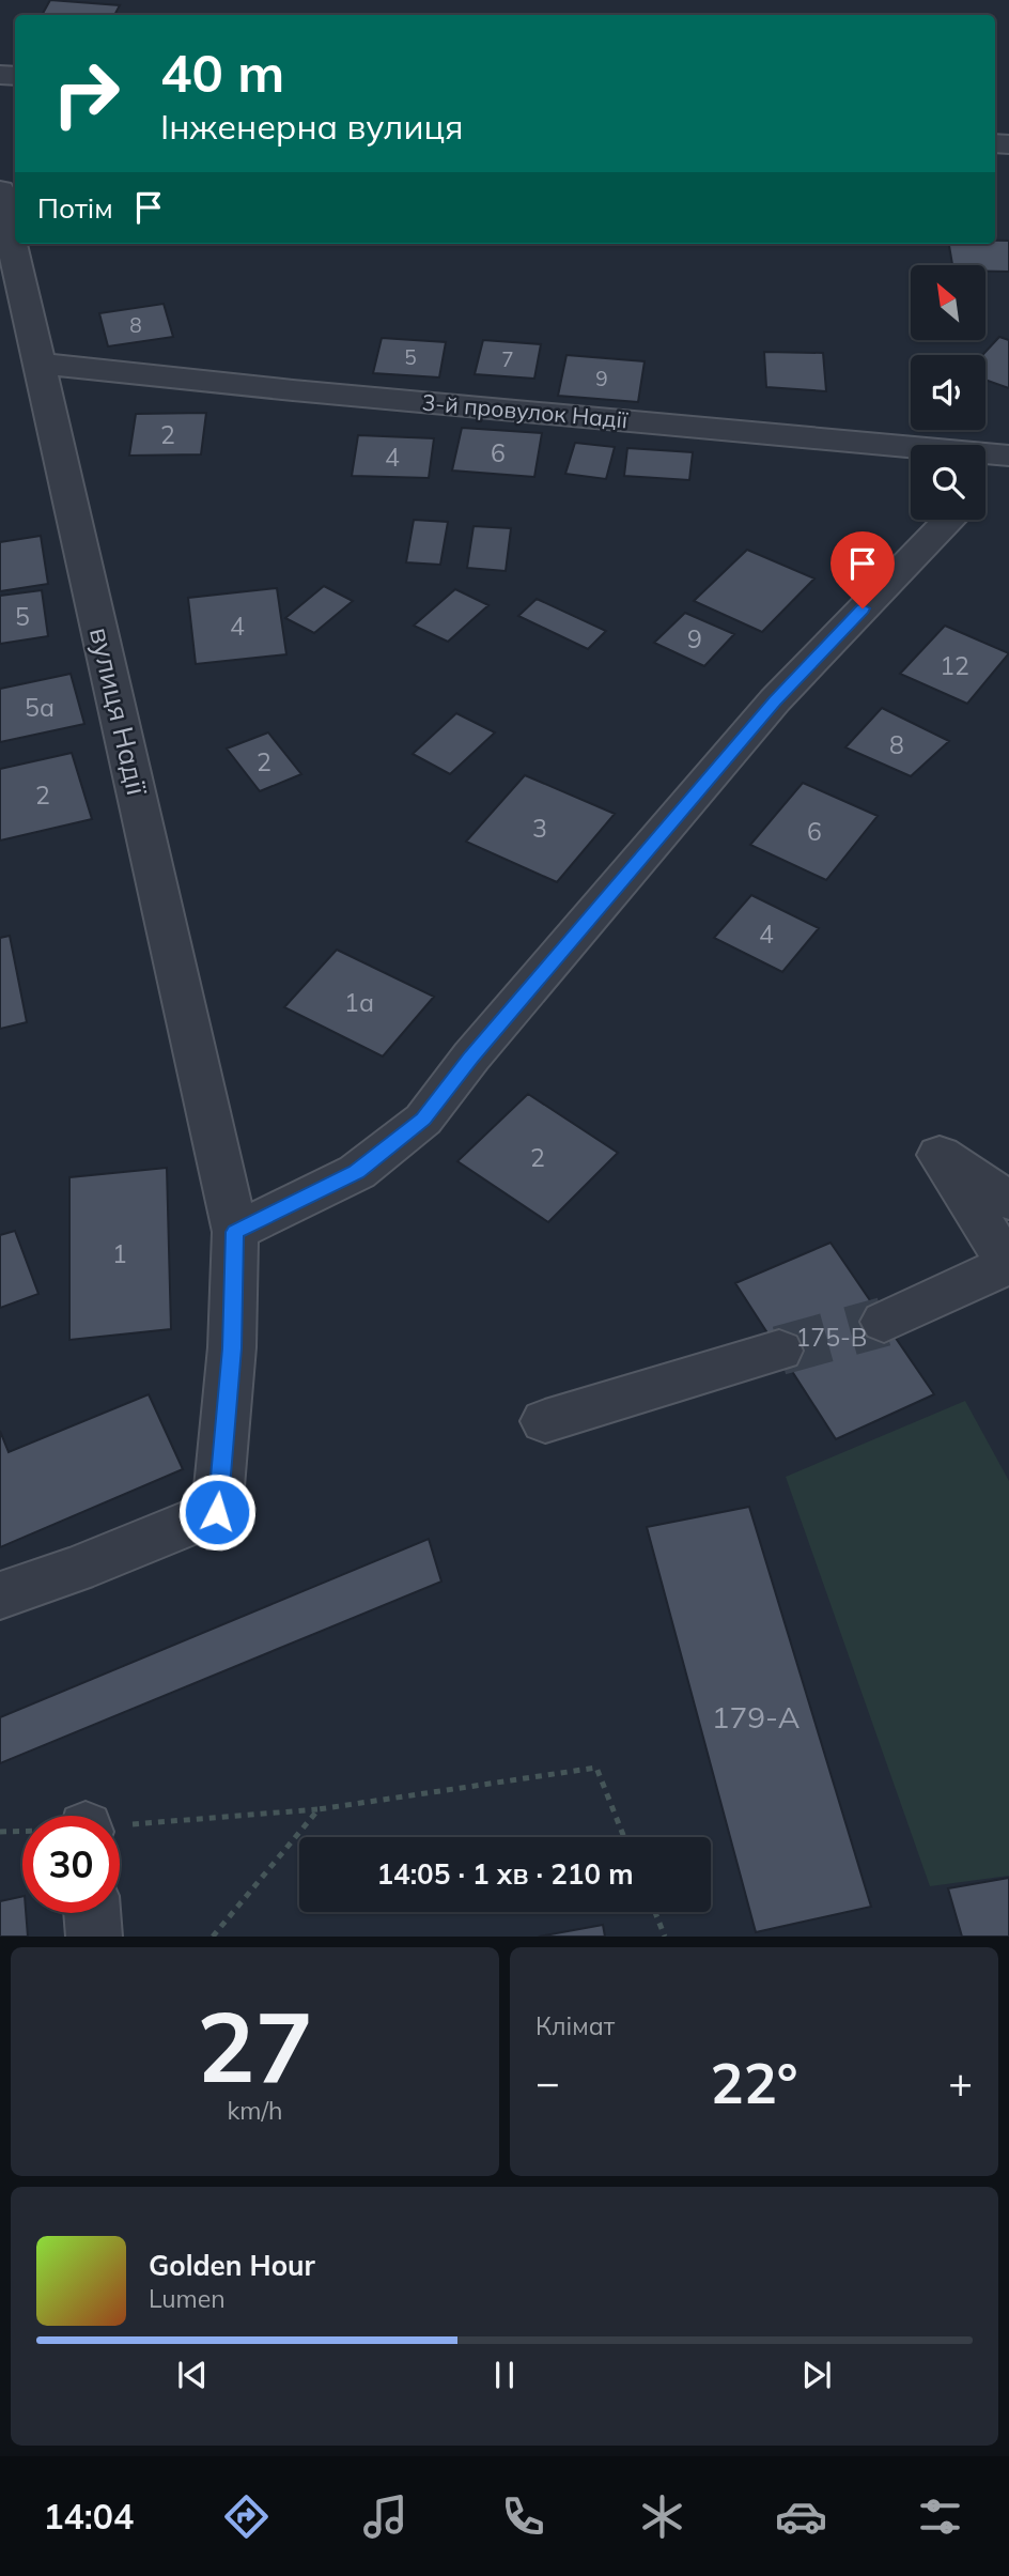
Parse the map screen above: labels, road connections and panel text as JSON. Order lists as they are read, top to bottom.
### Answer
{
  "streets": {
    "street": ["3-й провулок Надії", "вулиця Надії"]
  },
  "crossings": [
    ["3-й провулок Надії", "вулиця Надії"]
  ],
  "house_numbers": [
    "8",
    "5",
    "7",
    "9",
    "2",
    "6",
    "4",
    "5",
    "4",
    "9",
    "12",
    "5а",
    "8",
    "2",
    "2",
    "3",
    "6",
    "4",
    "1а",
    "2",
    "1",
    "175-В",
    "179-А"
  ],
  "north": "top left",
  "page": {
    "turn": ["40 m", "Інженерна вулиця"],
    "then": "Потім",
    "limit": "30",
    "trip": "14:05 · 1 хв · 210 m",
    "tile": [
      ["27", "km/h"],
      "Клімат"
    ],
    "heat": ["−", "22°", "+"],
    "song": ["Golden Hour", "Lumen"],
    "tabs": "14:04"
  }
}
